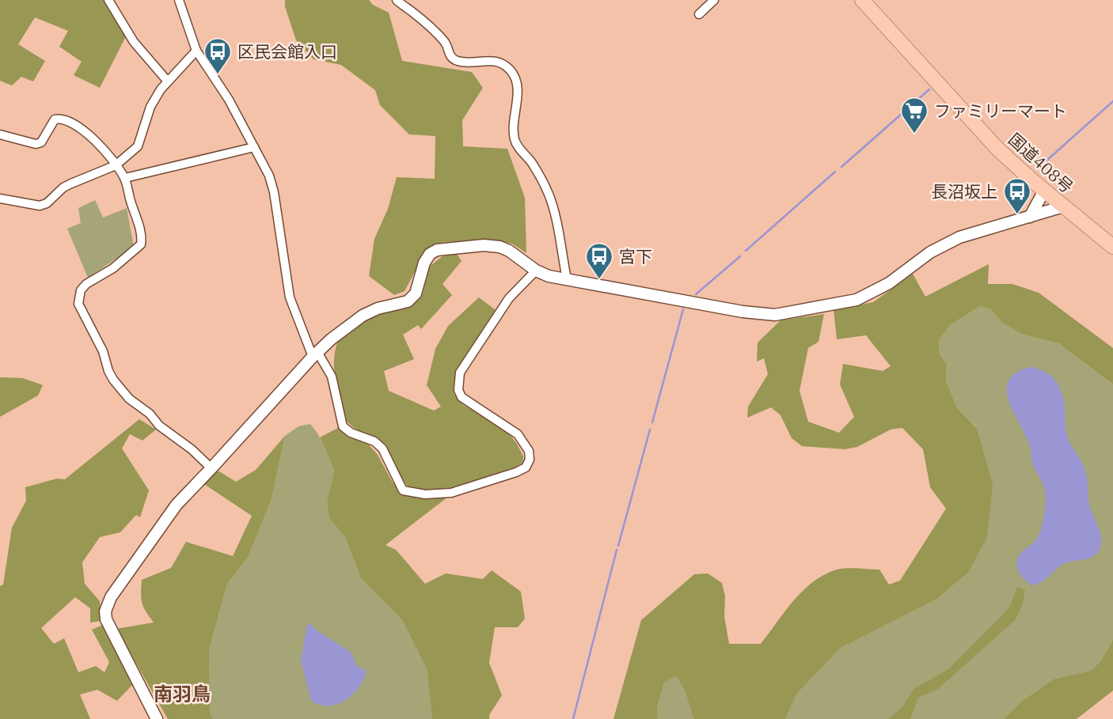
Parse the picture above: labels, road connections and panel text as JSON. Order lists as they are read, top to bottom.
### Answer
{
  "streets": {
    "highway": ["国道408号"]
  },
  "districts": ["南羽鳥"],
  "places": {
    "bus stop": ["区民会館入口", "長沼坂上", "宮下"],
    "supermarket": ["ファミリーマート"]
  }
}
